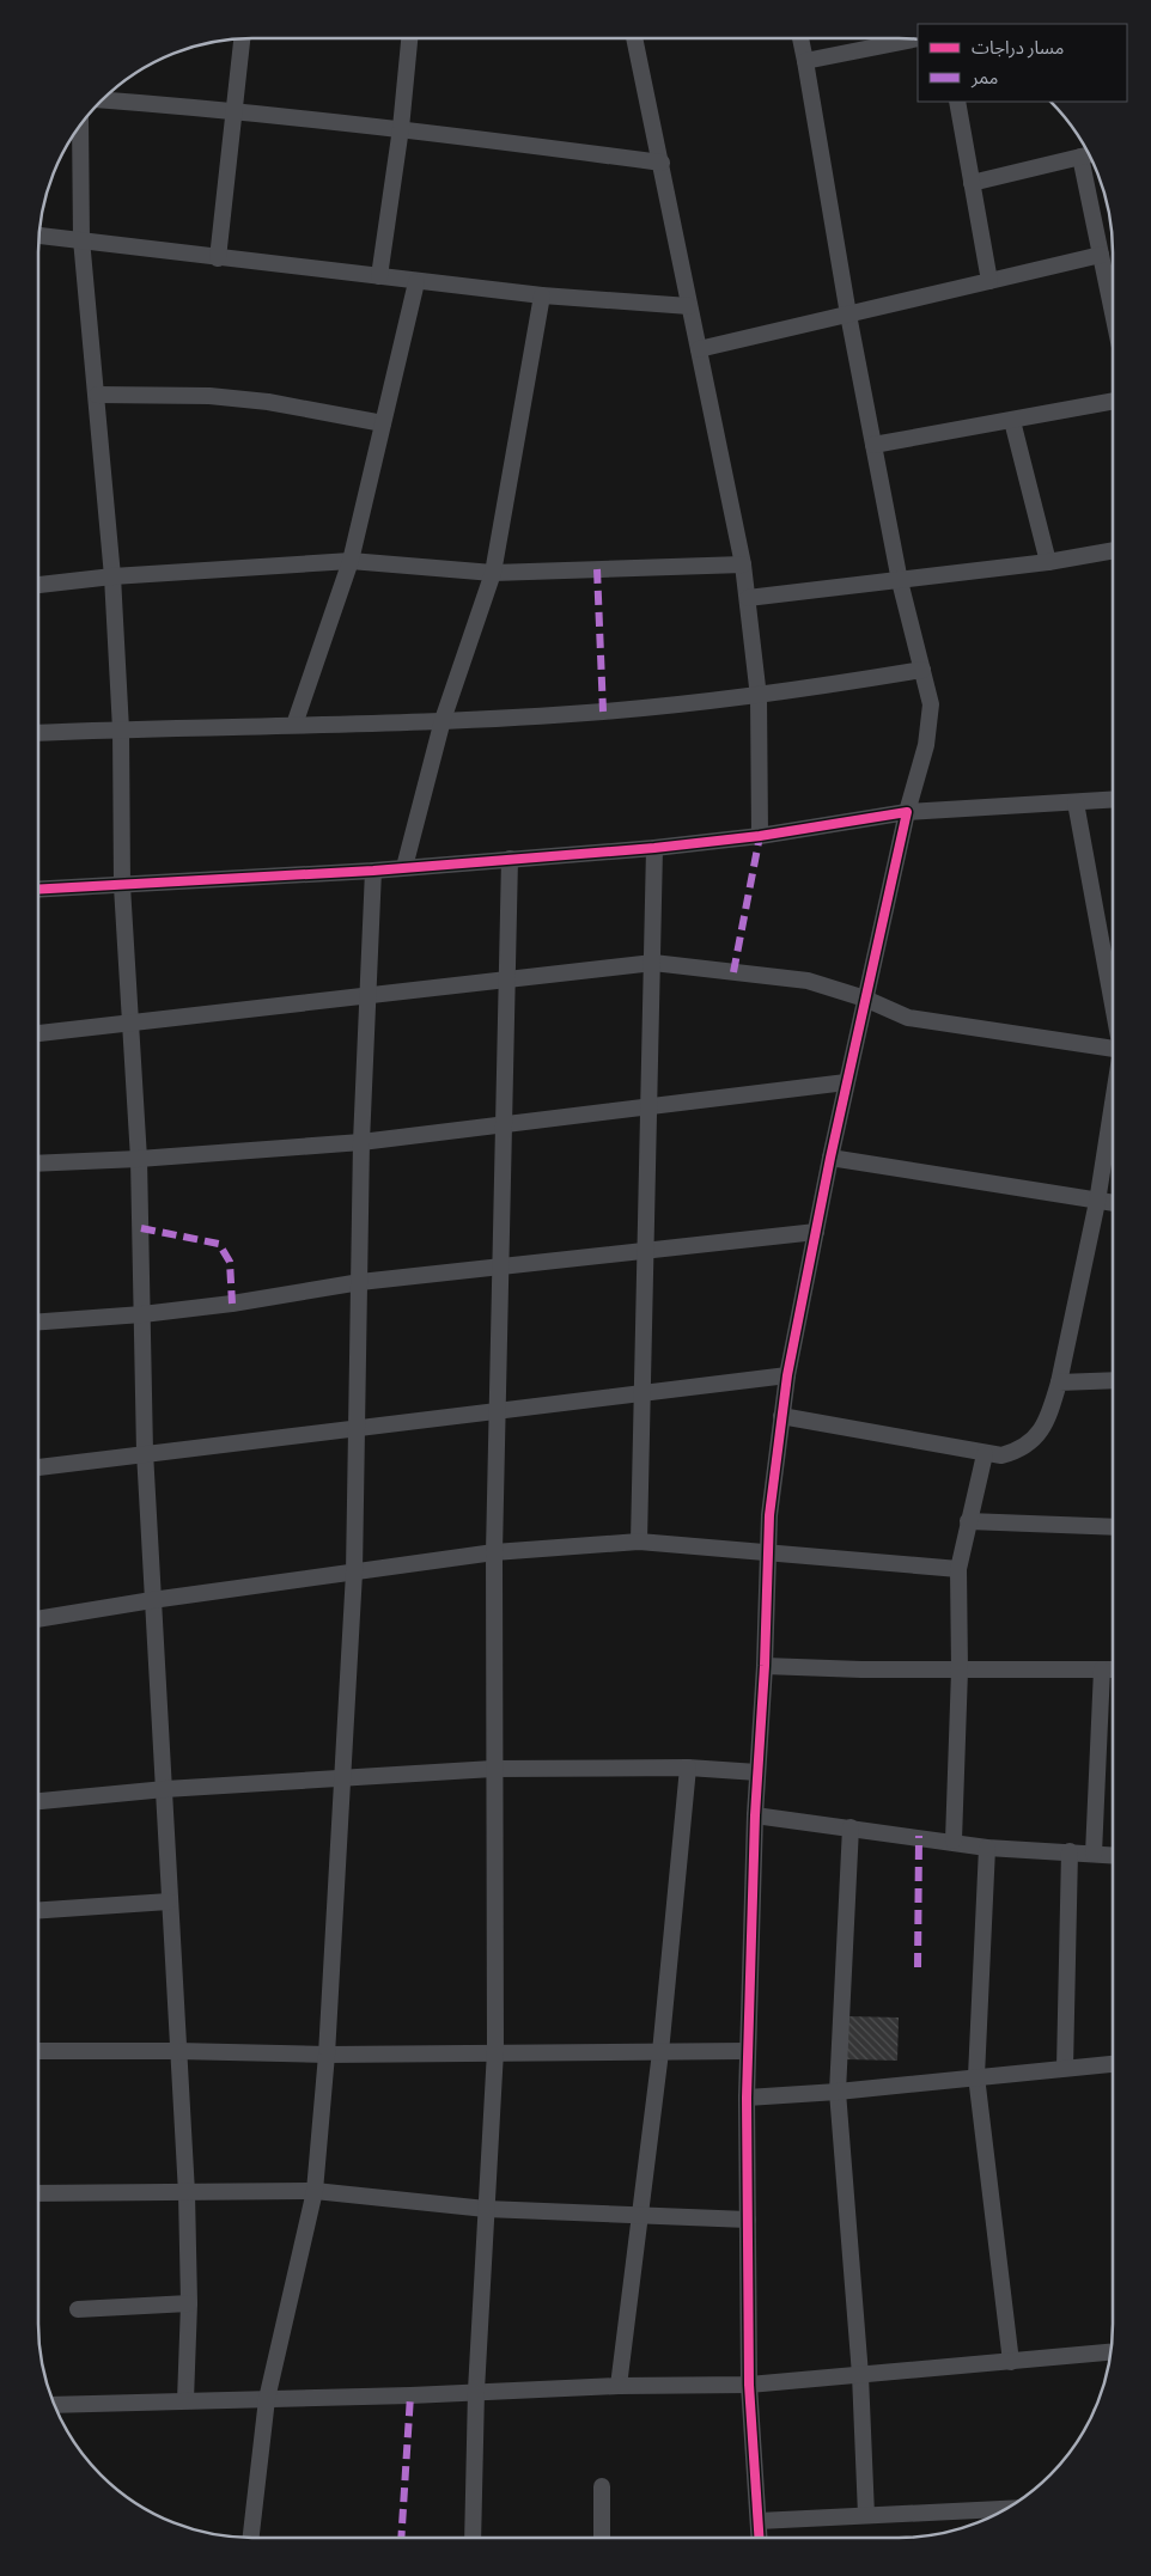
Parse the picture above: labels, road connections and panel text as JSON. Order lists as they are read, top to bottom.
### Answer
{
  "legend": ["مسار دراجات", "ممر"]
}
